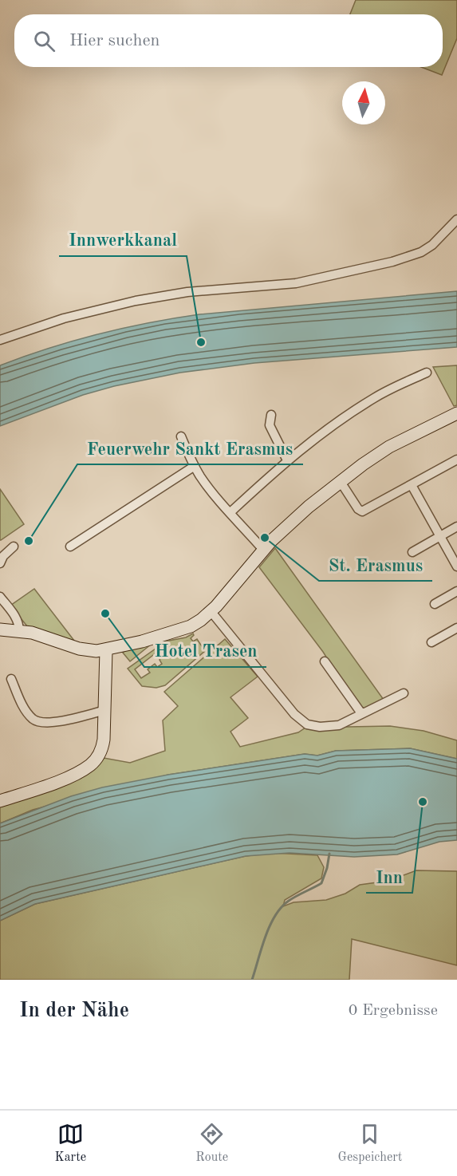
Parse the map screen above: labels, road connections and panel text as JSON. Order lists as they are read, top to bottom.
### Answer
{
  "places": [
    "Innwerkkanal",
    "St. Erasmus",
    "Feuerwehr Sankt Erasmus",
    "Hotel Trasen",
    "Inn"
  ],
  "north": "top",
  "page": {
    "search": "Hier suchen",
    "heading": ["In der Nähe", "0 Ergebnisse"],
    "nav": ["Karte", "Route", "Gespeichert"]
  }
}
